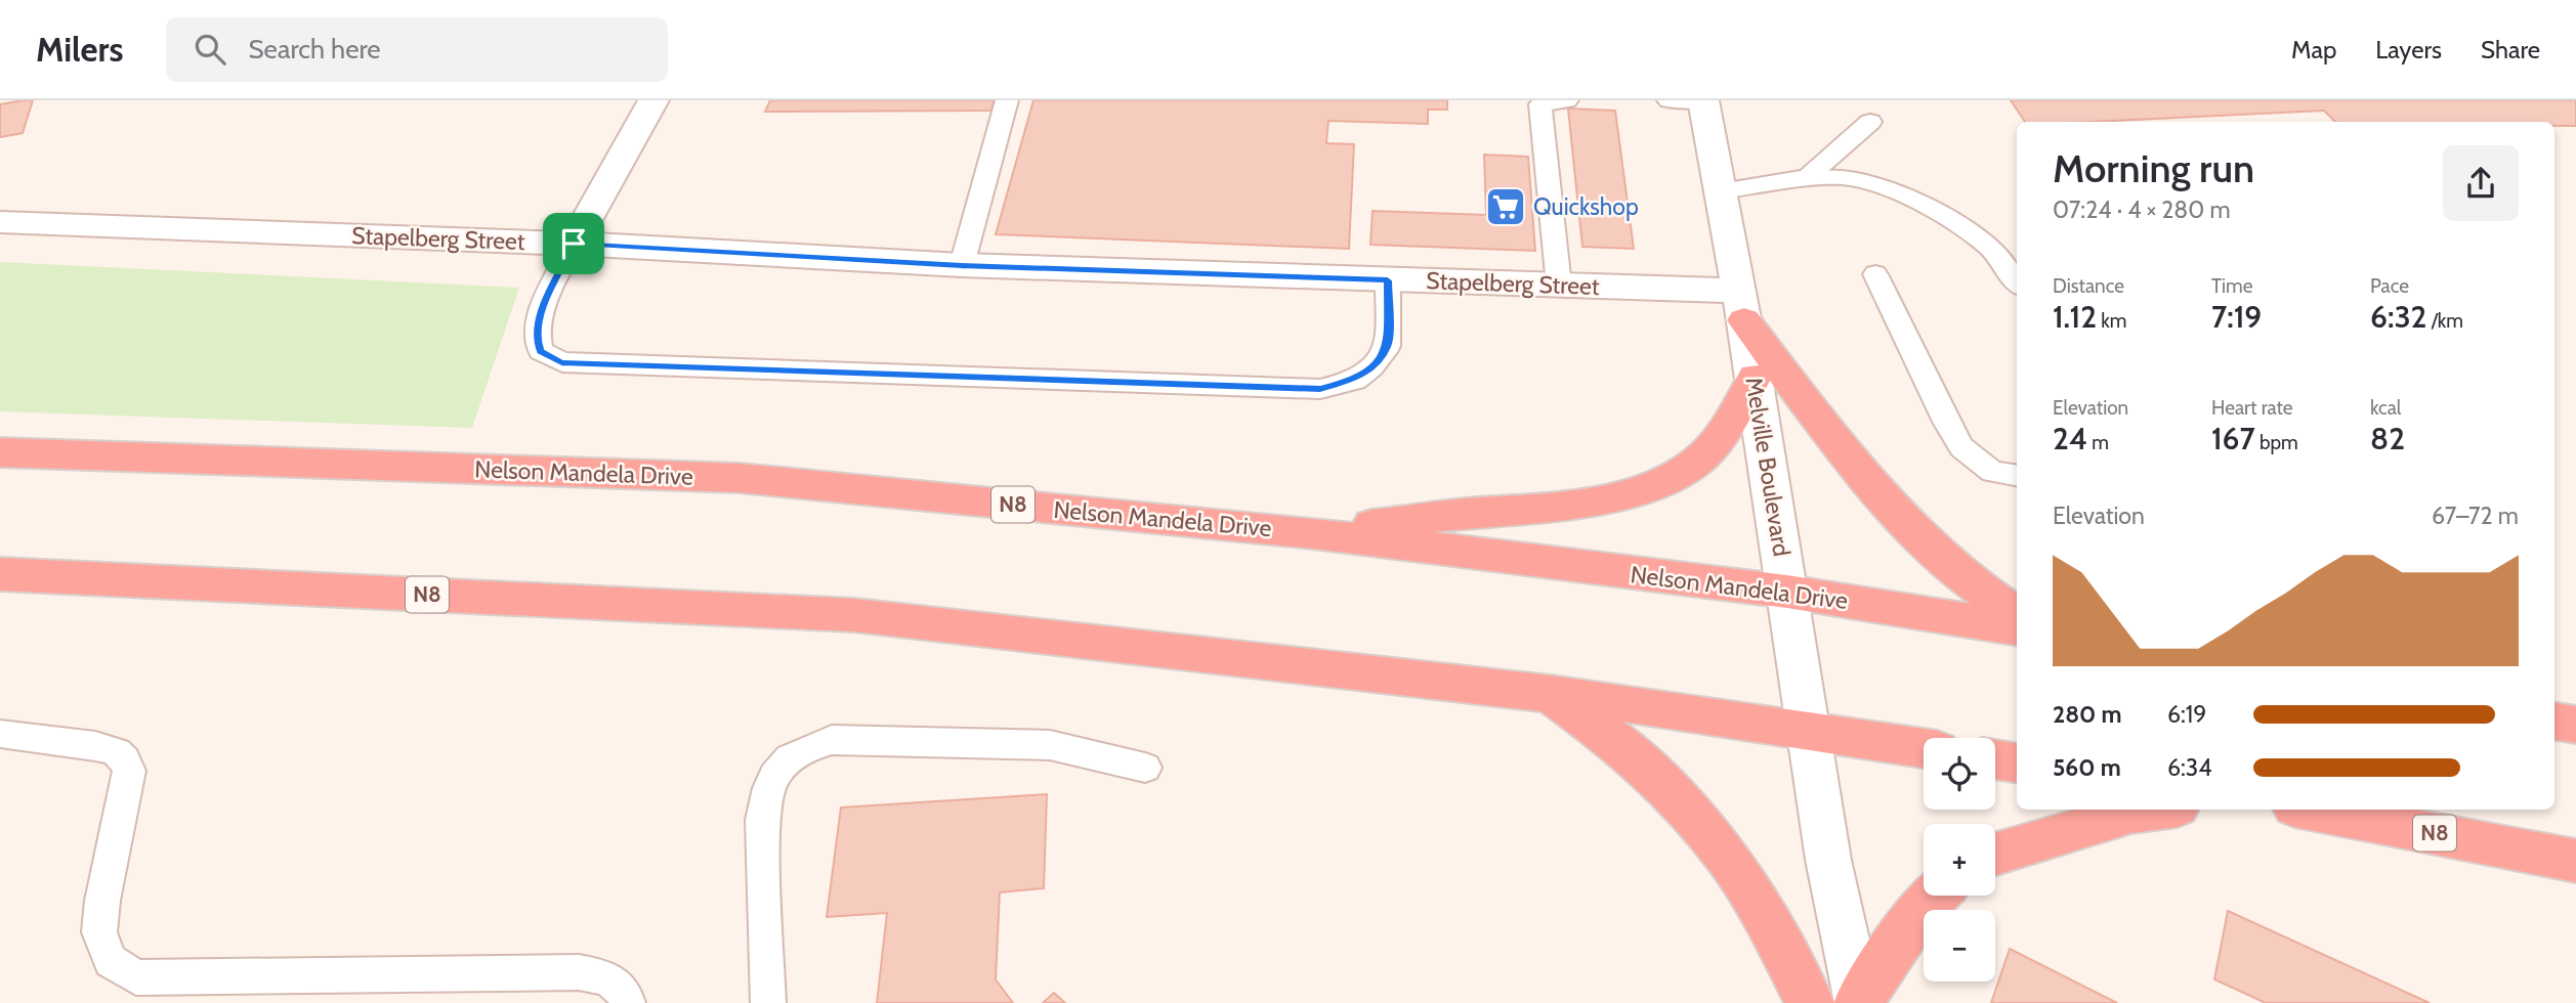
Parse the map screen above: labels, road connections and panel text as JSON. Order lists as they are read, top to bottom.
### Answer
{
  "streets": {
    "highway": ["Nelson Mandela Drive", "N8"],
    "street": ["Stapelberg Street", "Melville Boulevard"]
  },
  "crossings": [
    ["Stapelberg Street", "Melville Boulevard"],
    ["Melville Boulevard", "Nelson Mandela Drive"],
    ["Melville Boulevard", "N8"]
  ],
  "places": {
    "supermarket": ["Quickshop"]
  },
  "page": {
    "header": "Milers",
    "search": "Search here",
    "nav": ["Map", "Layers", "Share"],
    "heading": ["Morning run", "07:24 · 4 × 280 m"],
    "stats": [
      ["Distance", "1.12 km"],
      ["Time", "7:19"],
      ["Pace", "6:32 /km"],
      ["Elevation", "24 m"],
      ["Heart rate", "167 bpm"],
      ["kcal", "82"]
    ],
    "chart": ["Elevation", "67–72 m"],
    "list": [
      {
        "name": "280 m",
        "note": "6:19"
      },
      {
        "name": "560 m",
        "note": "6:34"
      }
    ],
    "map_buttons": ["+", "−"]
  }
}
